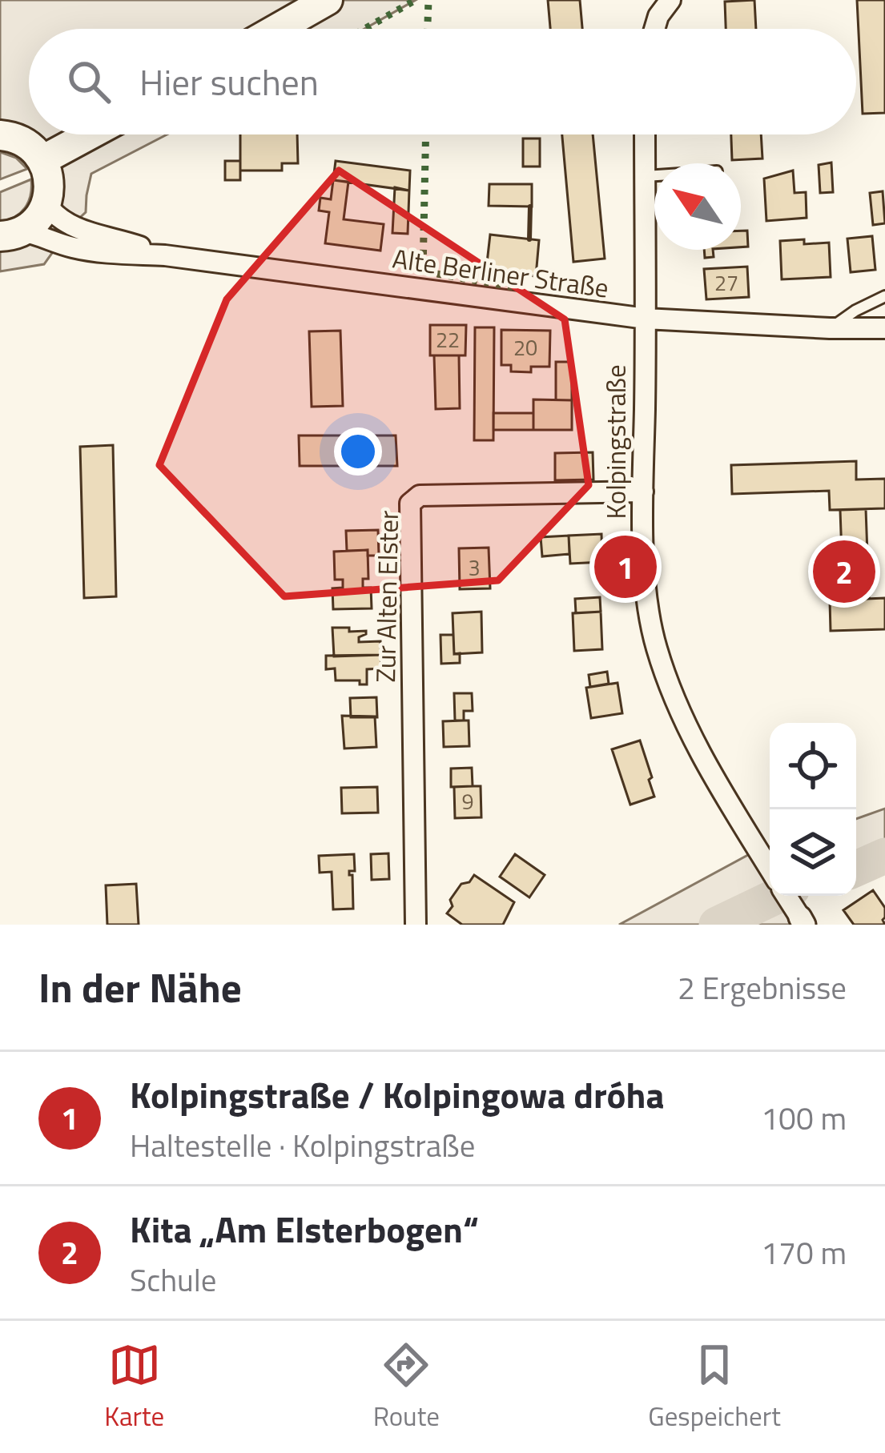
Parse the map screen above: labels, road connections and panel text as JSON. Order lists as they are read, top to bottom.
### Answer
{
  "streets": {
    "street": ["Alte Berliner Straße", "Kolpingstraße", "Zur Alten Elster"]
  },
  "crossings": [
    ["Alte Berliner Straße", "Kolpingstraße"],
    ["Kolpingstraße", "Zur Alten Elster"]
  ],
  "house_numbers": [
    "27",
    "22",
    "20",
    "3",
    "9"
  ],
  "north": "top left",
  "page": {
    "search": "Hier suchen",
    "pins": ["1", "2"],
    "heading": ["In der Nähe", "2 Ergebnisse"],
    "list": [
      {
        "mark": "1",
        "name": "Kolpingstraße / Kolpingowa dróha",
        "note": "Haltestelle · Kolpingstraße",
        "value": "100 m"
      },
      {
        "mark": "2",
        "name": "Kita „Am Elsterbogen“",
        "note": "Schule",
        "value": "170 m"
      }
    ],
    "nav": ["Karte", "Route", "Gespeichert"]
  }
}
